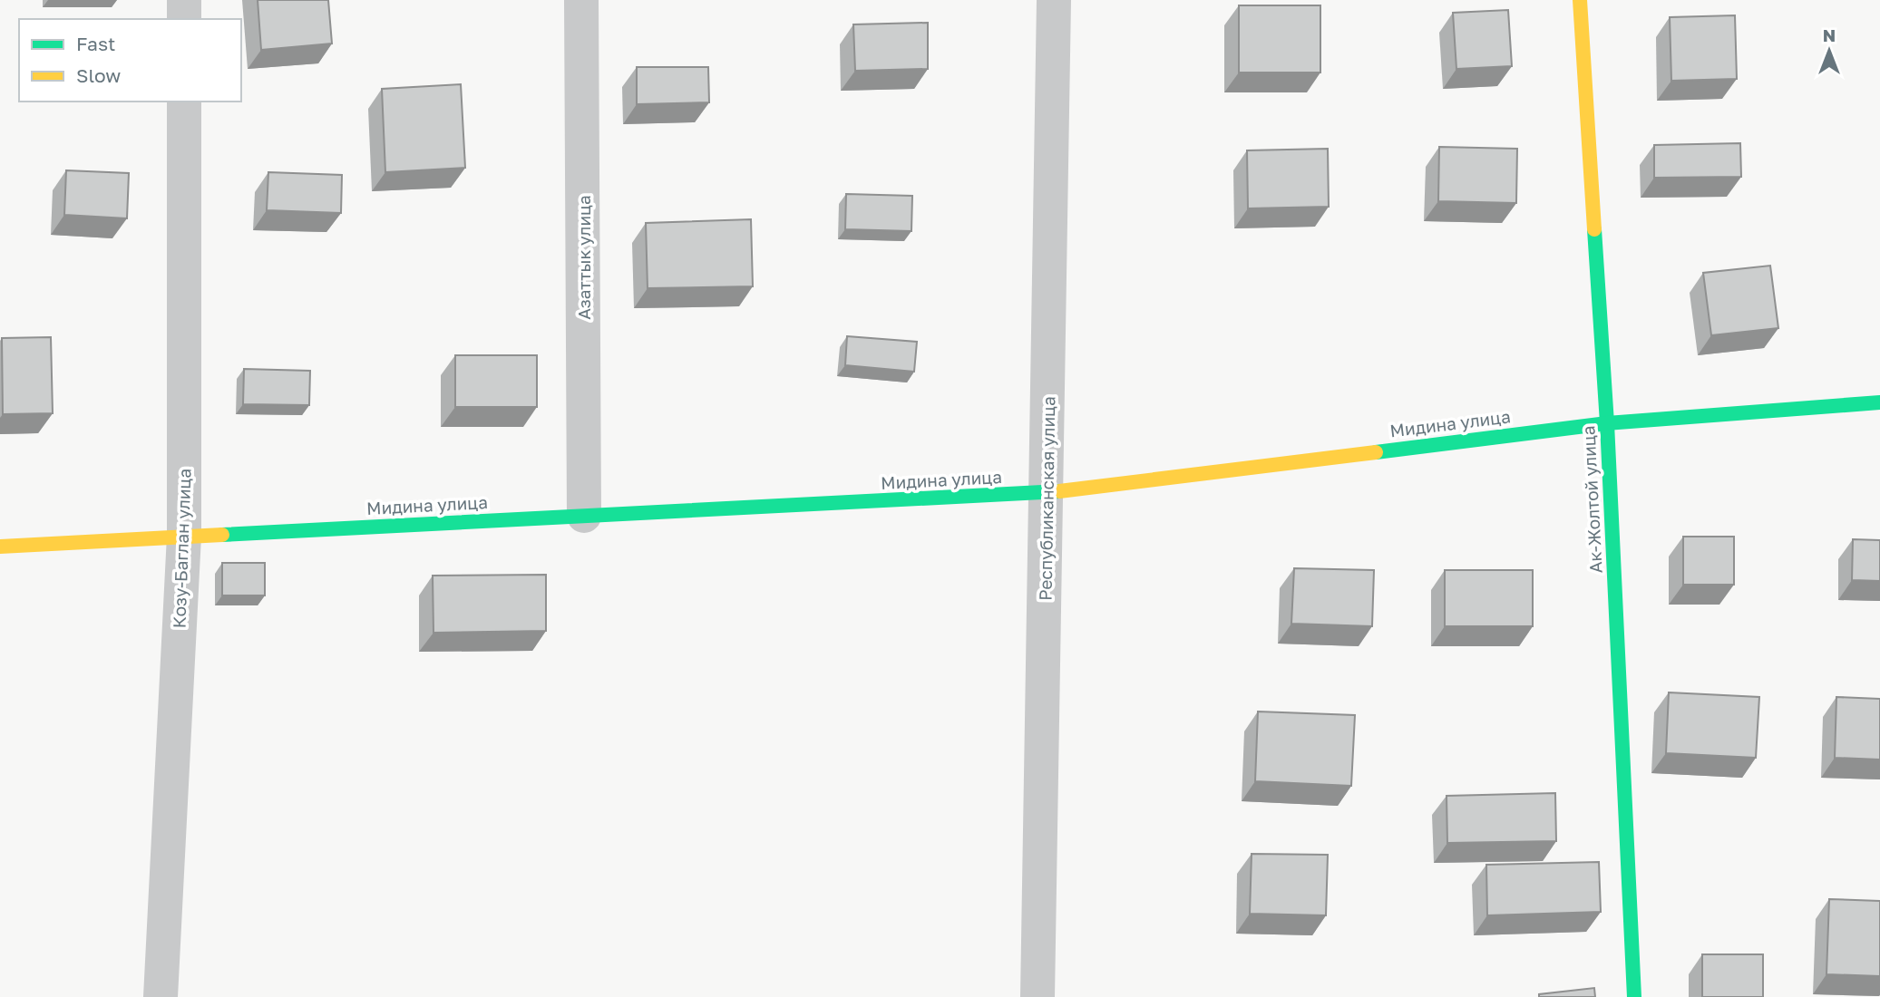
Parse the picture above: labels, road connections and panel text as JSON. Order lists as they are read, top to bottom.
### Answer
{
  "streets": {
    "street": [
      "Азаттык улица",
      "Мидина улица",
      "Республиканская улица",
      "Ак-Жолтой улица",
      "Козу-Баглан улица"
    ]
  },
  "crossings": [
    ["Азаттык улица", "Мидина улица"],
    ["Мидина улица", "Республиканская улица"],
    ["Мидина улица", "Ак-Жолтой улица"],
    ["Мидина улица", "Козу-Баглан улица"]
  ],
  "legend": ["Fast", "Slow"],
  "north": "top"
}
